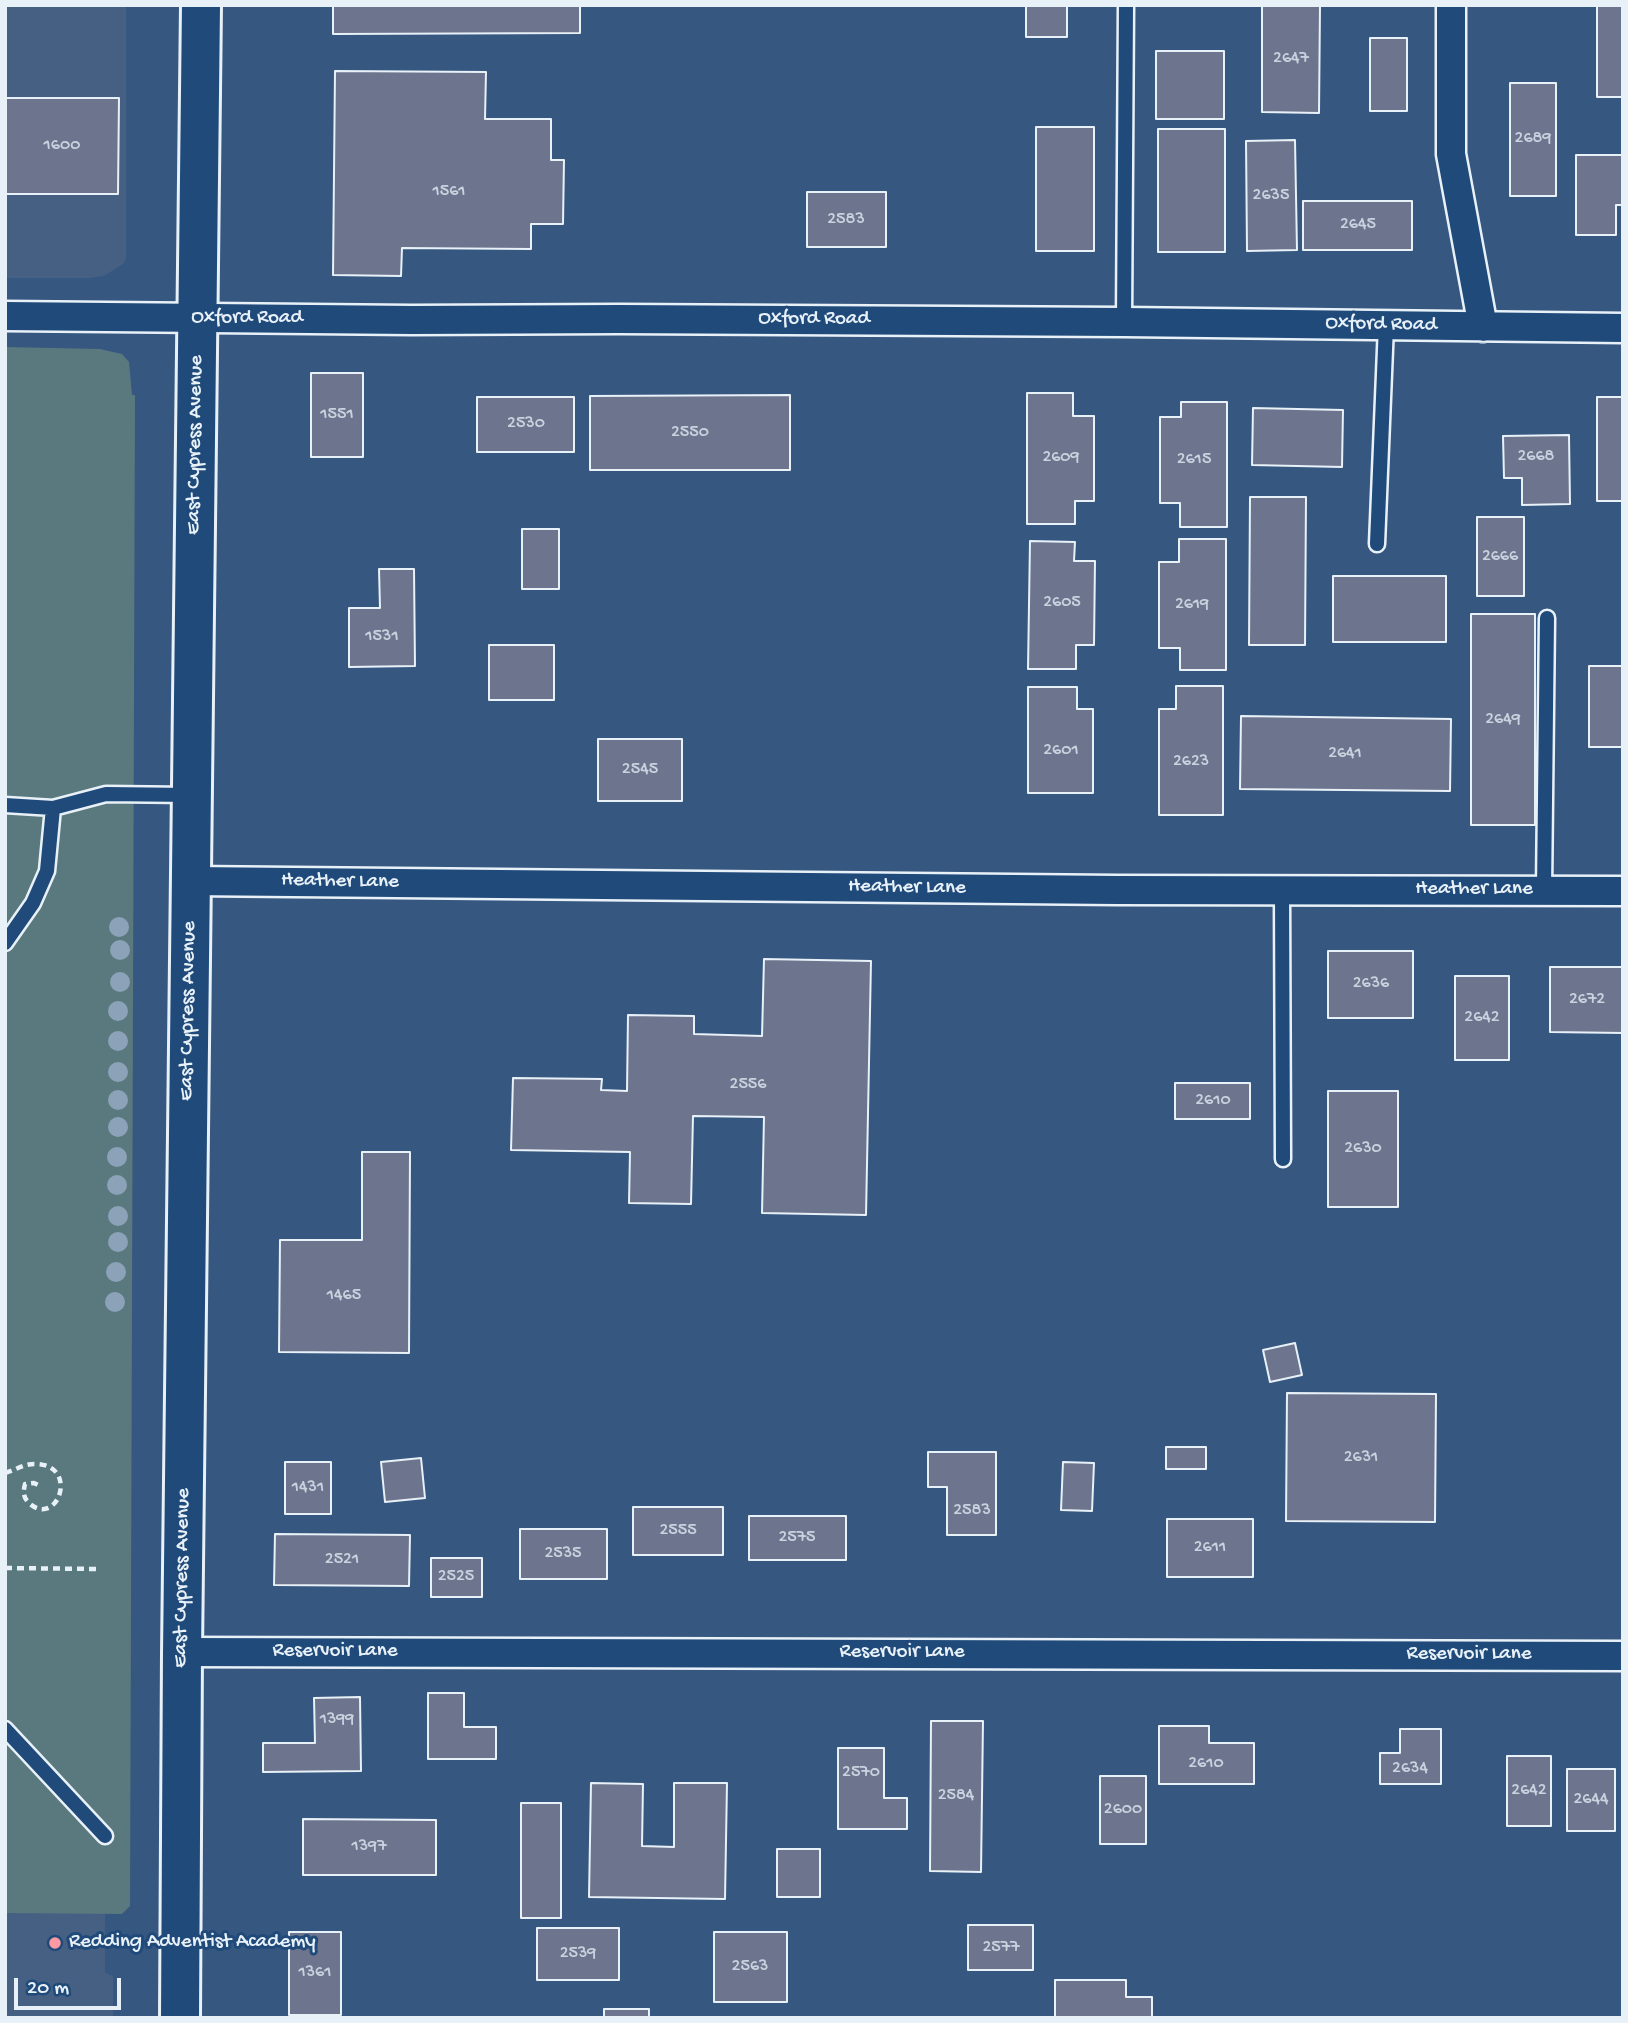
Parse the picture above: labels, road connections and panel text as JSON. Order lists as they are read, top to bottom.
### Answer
{
  "streets": {
    "main road": ["East Cypress Avenue"],
    "street": ["Oxford Road", "Heather Lane", "Reservoir Lane"]
  },
  "crossings": [
    ["Oxford Road", "East Cypress Avenue"],
    ["East Cypress Avenue", "Heather Lane"],
    ["East Cypress Avenue", "Reservoir Lane"]
  ],
  "places": ["Redding Adventist Academy"],
  "house_numbers": [
    "2647",
    "2689",
    "1600",
    "1561",
    "2635",
    "2583",
    "2645",
    "1551",
    "2530",
    "2550",
    "2668",
    "2609",
    "2615",
    "2666",
    "2605",
    "2619",
    "1531",
    "2649",
    "2601",
    "2641",
    "2623",
    "2545",
    "2636",
    "2672",
    "2642",
    "2556",
    "2610",
    "2630",
    "1465",
    "2631",
    "1431",
    "2583",
    "2555",
    "2575",
    "2611",
    "2535",
    "2521",
    "2525",
    "1399",
    "2610",
    "2634",
    "2570",
    "2642",
    "2584",
    "2644",
    "2600",
    "1397",
    "2577",
    "2539",
    "2563",
    "1361"
  ],
  "scale_bar": "20 m"
}
